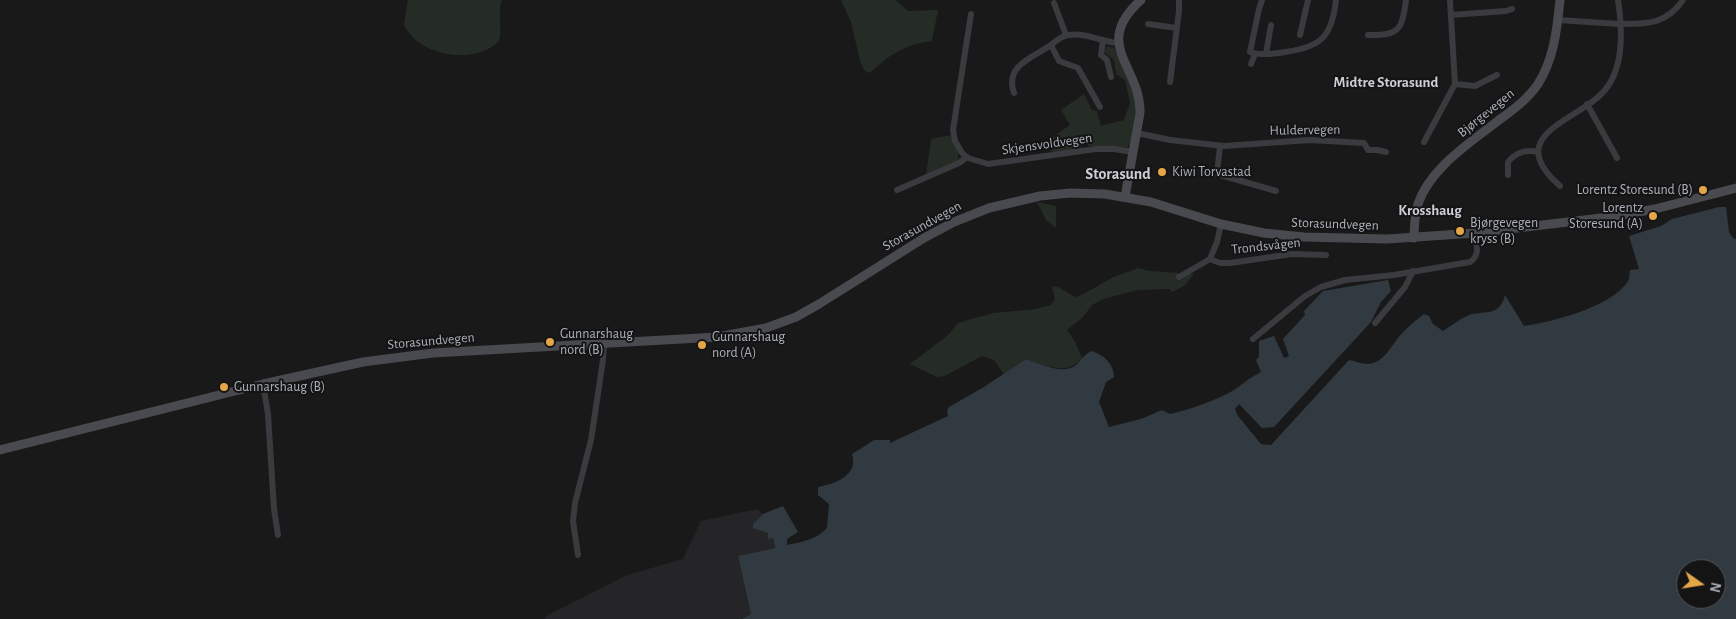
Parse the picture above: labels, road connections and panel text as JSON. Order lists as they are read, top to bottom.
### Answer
{
  "streets": {
    "main road": ["Bjørgevegen", "Storasundvegen"],
    "street": ["Huldervegen", "Skjensvoldvegen", "Trondsvågen"]
  },
  "crossings": [
    ["Bjørgevegen", "Storasundvegen"],
    ["Storasundvegen", "Trondsvågen"]
  ],
  "districts": ["Midtre Storasund", "Storasund", "Krosshaug"],
  "places": [
    "Kiwi Torvastad",
    "Lorentz Storesund (B)",
    "Lorentz Storesund (A)",
    "Bjørgevegen kryss (B)",
    "Gunnarshaug nord (B)",
    "Gunnarshaug nord (A)",
    "Gunnarshaug (B)"
  ],
  "north": "right"
}
